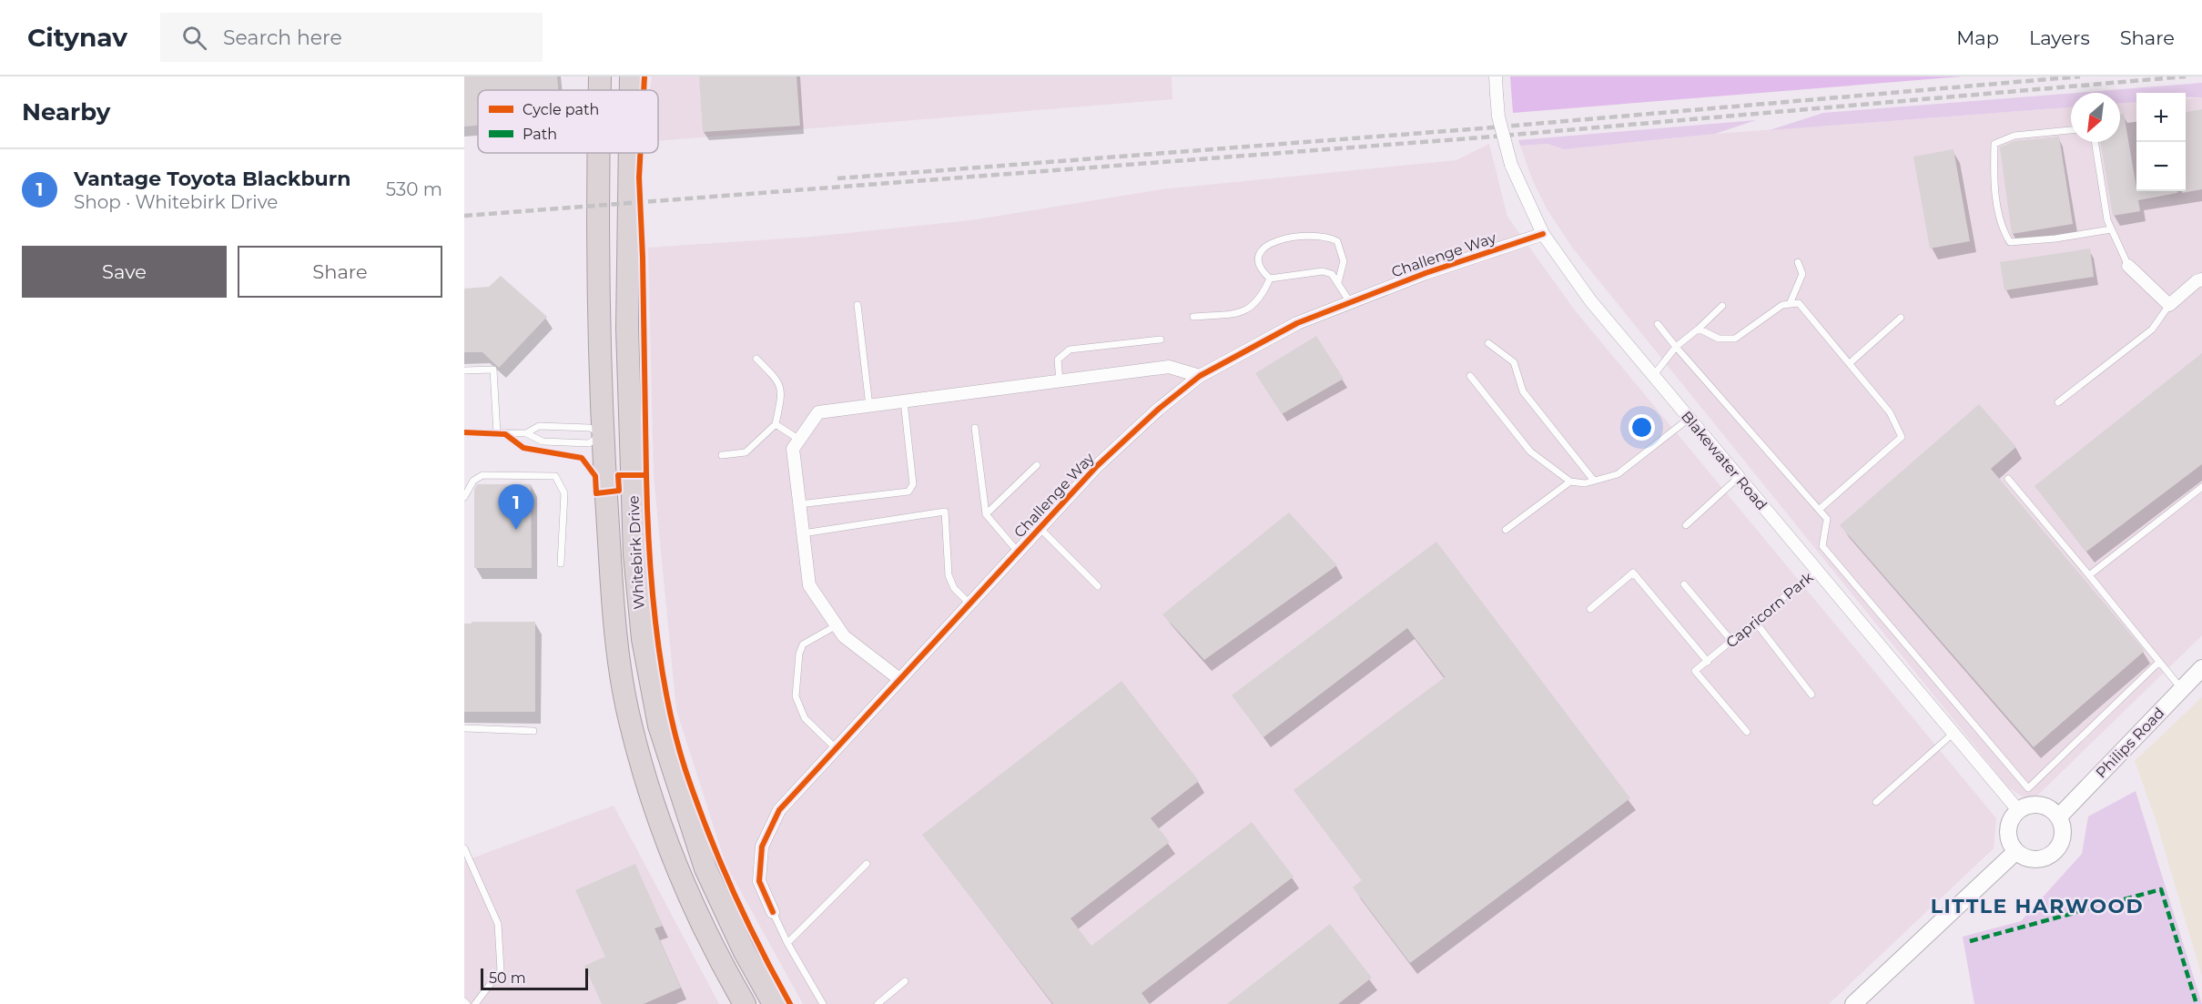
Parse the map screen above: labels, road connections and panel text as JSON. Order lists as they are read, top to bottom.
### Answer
{
  "streets": {
    "highway": ["Whitebirk Drive"],
    "street": ["Challenge Way", "Blakewater Road", "Philips Road"],
    "lane": ["Capricorn Park"]
  },
  "crossings": [
    ["Challenge Way", "Blakewater Road"],
    ["Blakewater Road", "Capricorn Park"],
    ["Blakewater Road", "Philips Road"]
  ],
  "districts": ["LITTLE HARWOOD"],
  "legend": ["Cycle path", "Path"],
  "scale_bar": "50 m",
  "north": "bottom left",
  "page": {
    "header": "Citynav",
    "search": "Search here",
    "nav": ["Map", "Layers", "Share"],
    "heading": "Nearby",
    "map_buttons": ["+", "−"],
    "list": [
      {
        "mark": "1",
        "name": "Vantage Toyota Blackburn",
        "note": "Shop · Whitebirk Drive",
        "value": "530 m"
      }
    ],
    "buttons": ["Save", "Share"],
    "pins": "1",
    "scale": "50 m"
  }
}
